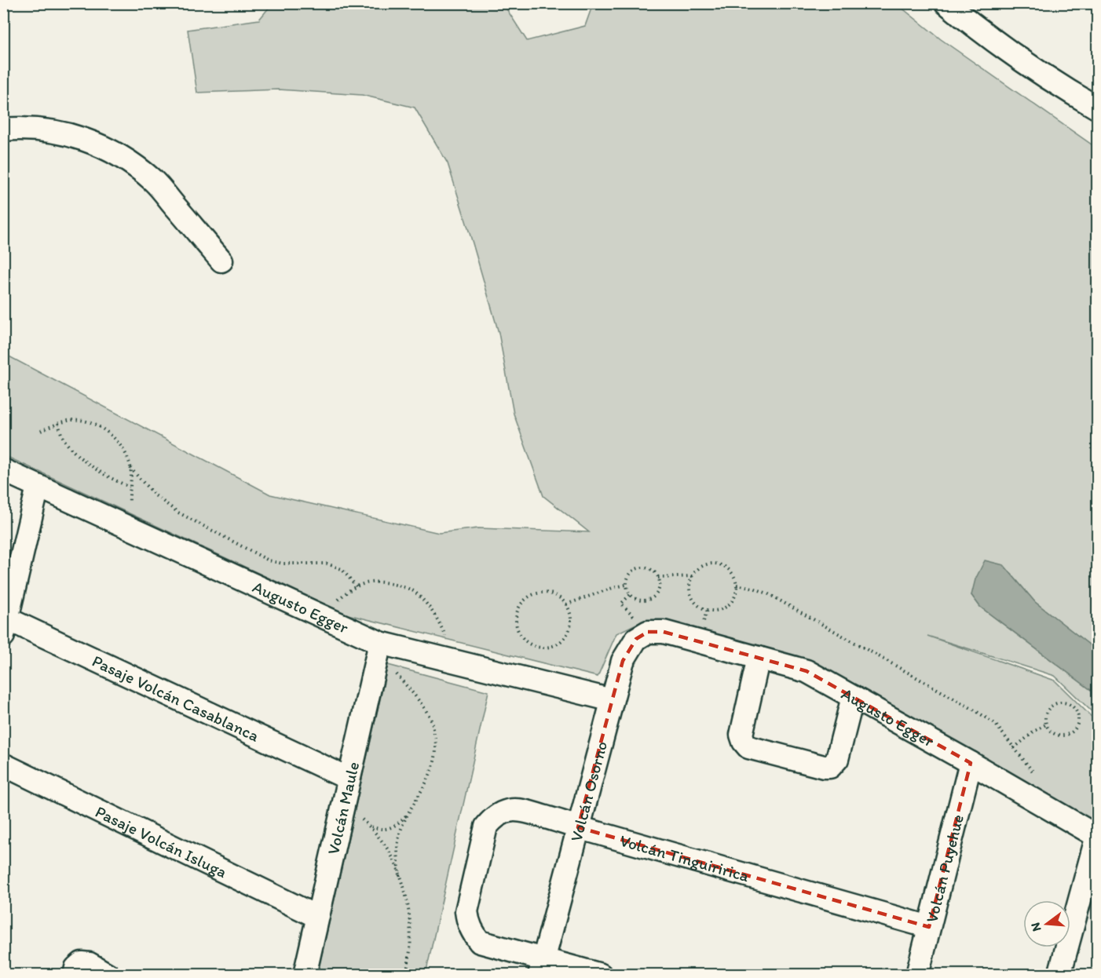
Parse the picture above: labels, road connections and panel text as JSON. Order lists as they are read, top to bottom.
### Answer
{
  "streets": {
    "street": [
      "Augusto Egger",
      "Pasaje Volcán Casablanca",
      "Volcán Osorno",
      "Volcán Maule",
      "Pasaje Volcán Isluga",
      "Volcán Tinguiririca",
      "Volcán Puyehue"
    ]
  },
  "crossings": [
    ["Augusto Egger", "Volcán Osorno"],
    ["Augusto Egger", "Volcán Maule"],
    ["Augusto Egger", "Volcán Puyehue"],
    ["Pasaje Volcán Casablanca", "Volcán Maule"],
    ["Volcán Osorno", "Volcán Tinguiririca"],
    ["Volcán Maule", "Pasaje Volcán Isluga"],
    ["Volcán Tinguiririca", "Volcán Puyehue"]
  ],
  "north": "left"
}
